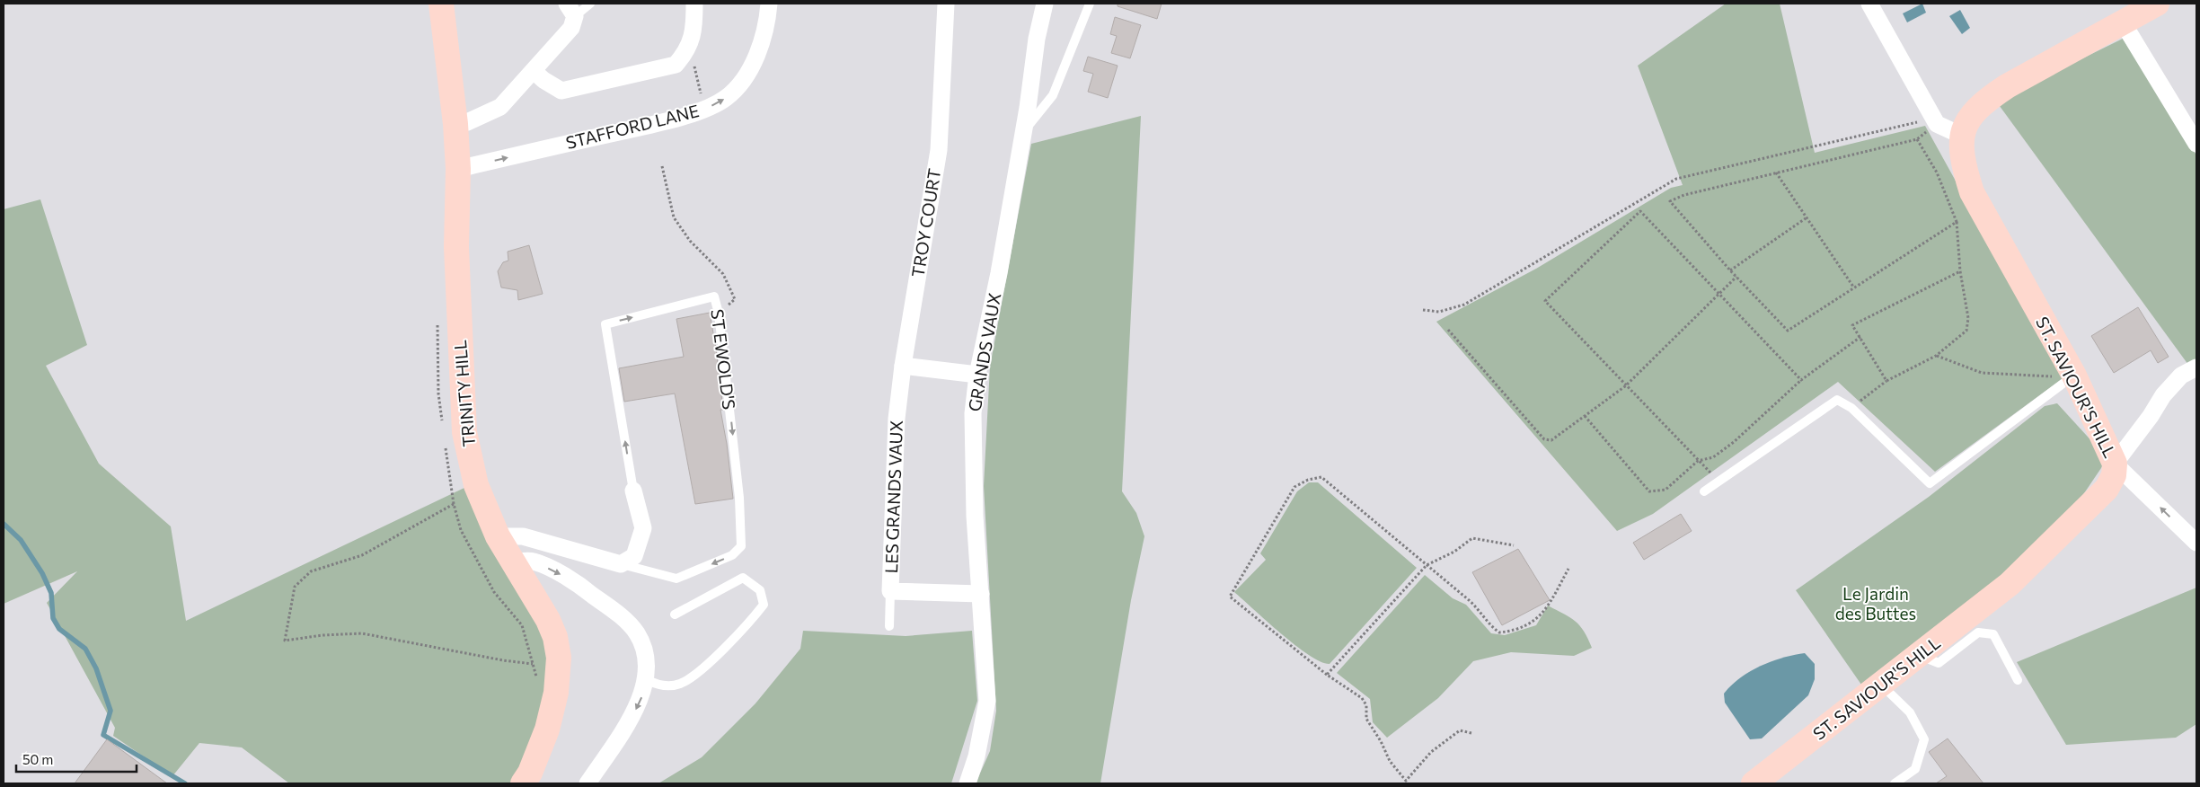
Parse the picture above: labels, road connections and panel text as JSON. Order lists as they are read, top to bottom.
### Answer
{
  "streets": {
    "main road": ["ST. SAVIOUR'S HILL", "TRINITY HILL"],
    "street": [
      "STAFFORD LANE",
      "TROY COURT",
      "GRANDS VAUX",
      "LES GRANDS VAUX"
    ],
    "lane": ["ST EWOLD'S"]
  },
  "crossings": [
    ["STAFFORD LANE", "TRINITY HILL"],
    ["TROY COURT", "LES GRANDS VAUX"],
    ["GRANDS VAUX", "LES GRANDS VAUX"]
  ],
  "one_way": ["STAFFORD LANE"],
  "parks": ["Le Jardin des Buttes"],
  "scale_bar": "50 m"
}
